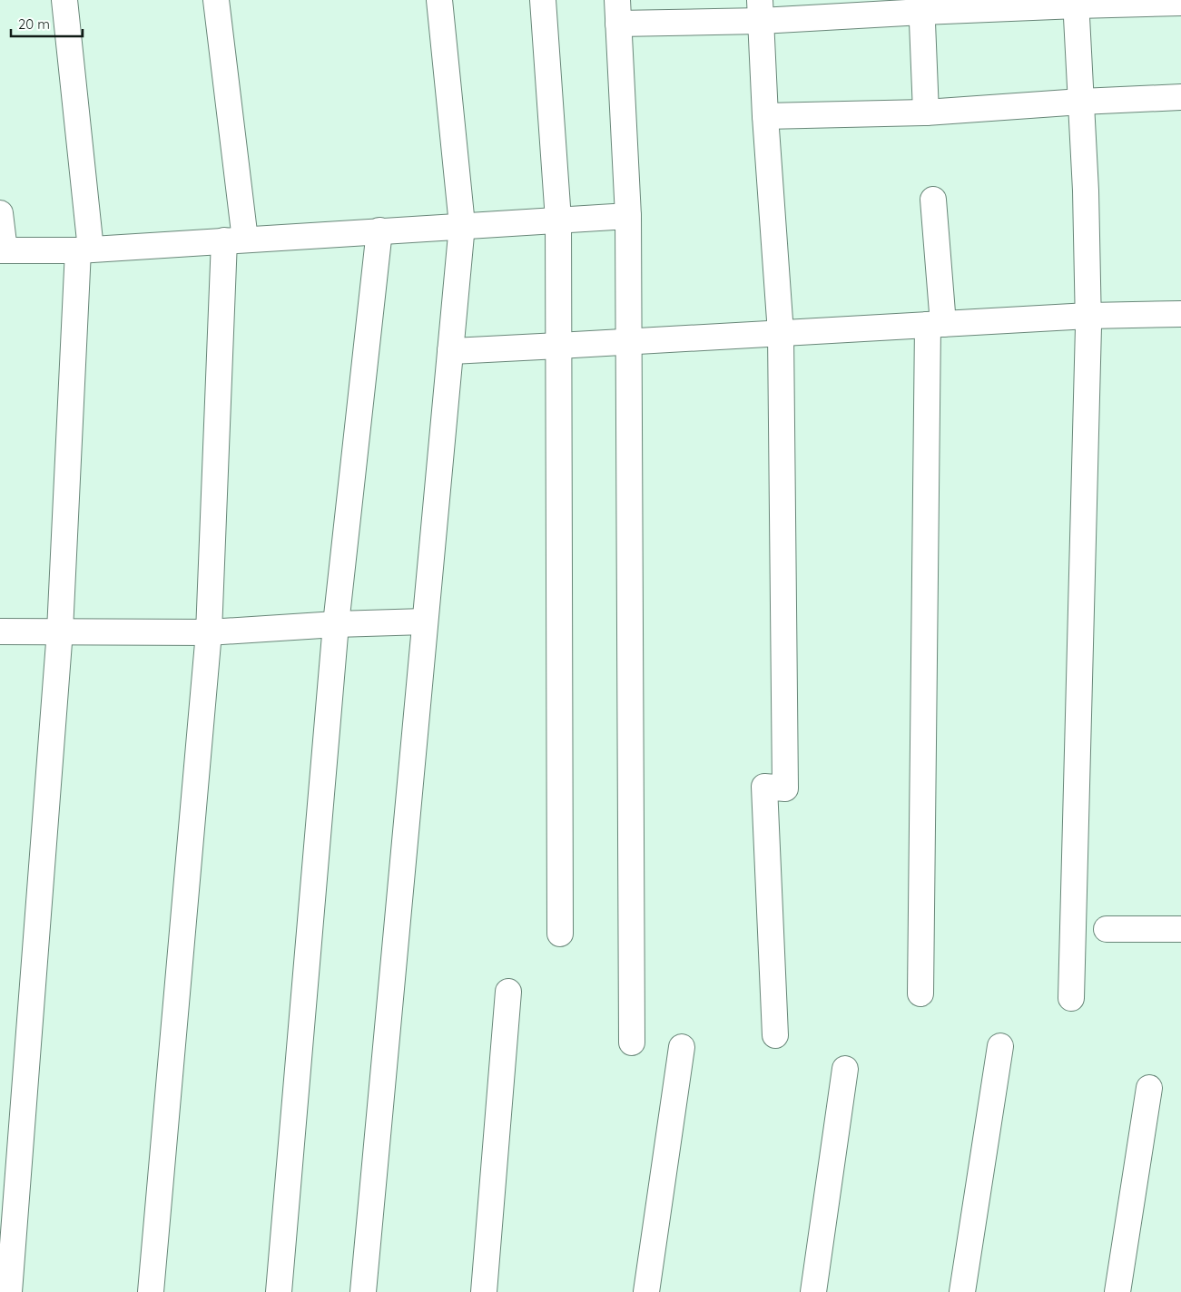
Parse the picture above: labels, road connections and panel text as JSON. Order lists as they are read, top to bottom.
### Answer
{
  "scale_bar": "20 m"
}
